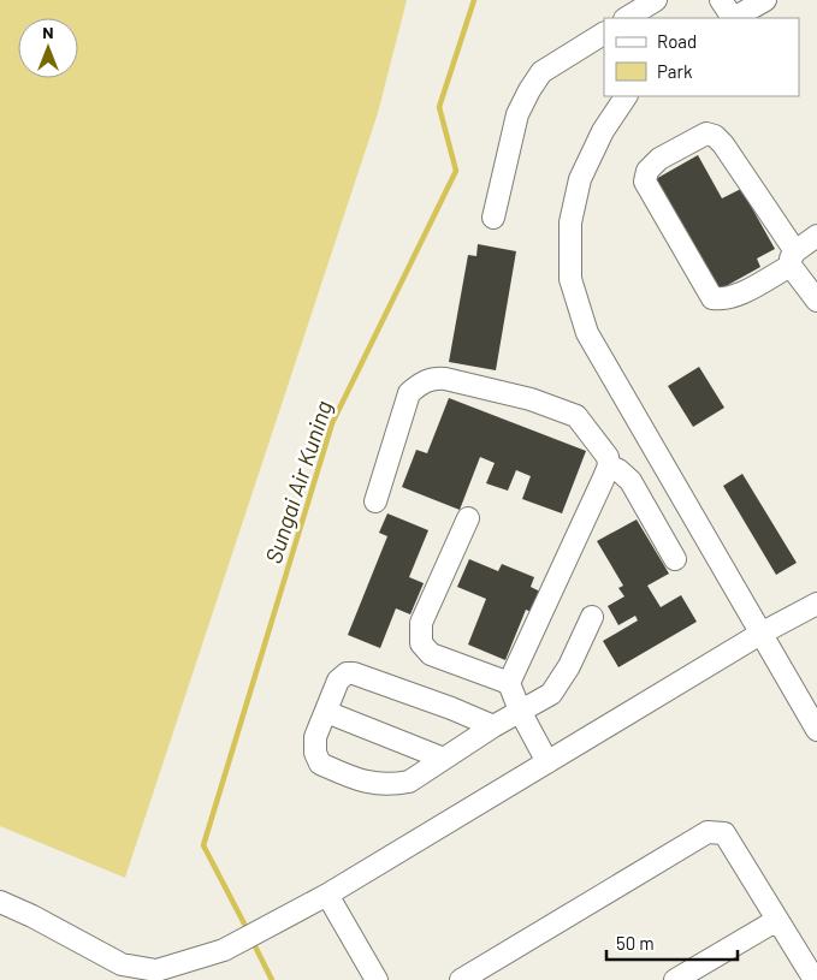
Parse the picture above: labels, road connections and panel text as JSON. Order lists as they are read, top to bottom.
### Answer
{
  "water": ["Sungai Air Kuning"],
  "legend": ["Road", "Park"],
  "scale_bar": "50 m",
  "north": "top"
}
